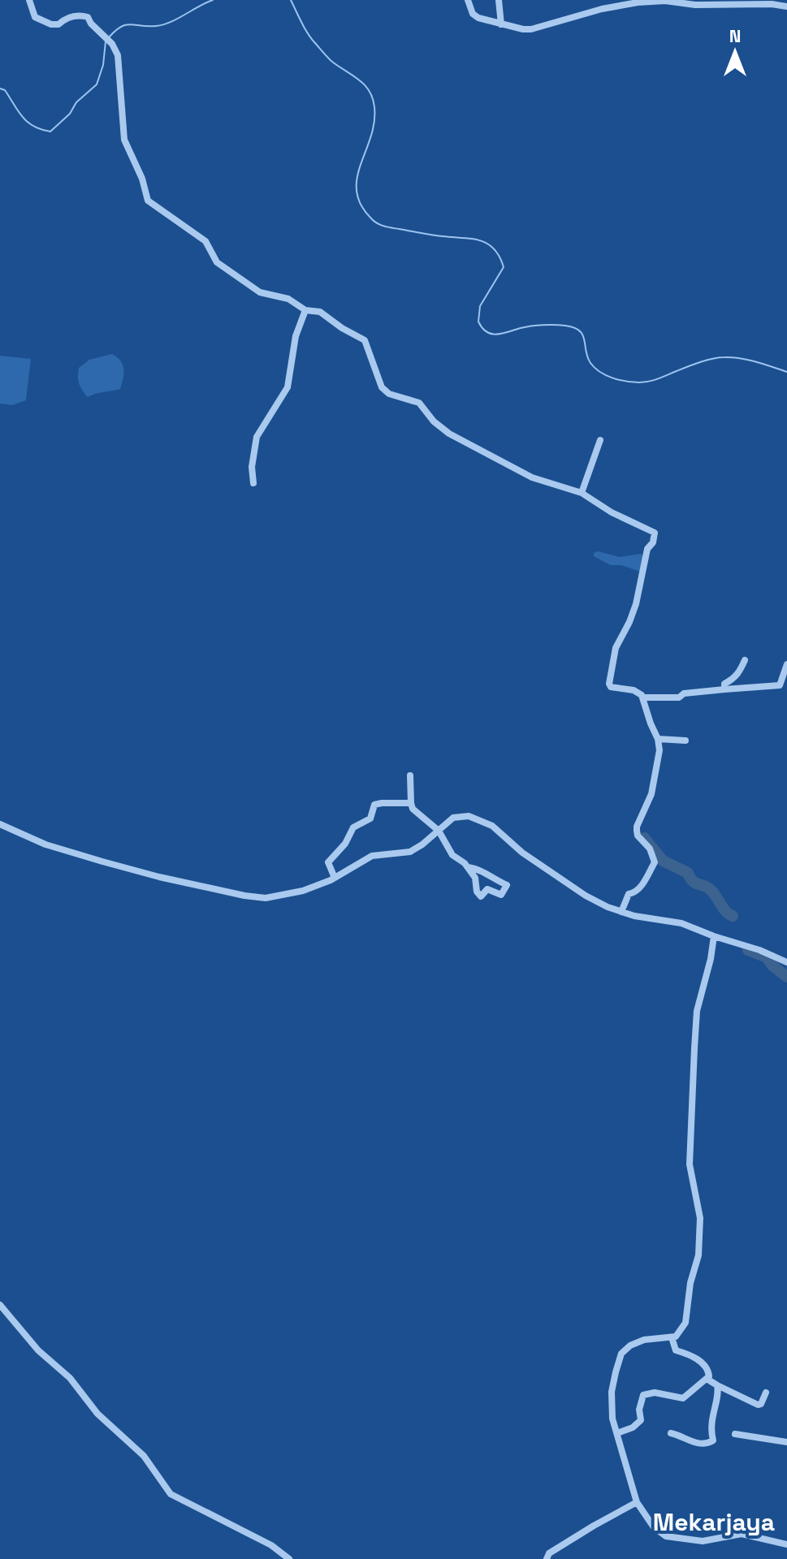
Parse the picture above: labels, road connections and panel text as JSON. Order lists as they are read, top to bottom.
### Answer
{
  "districts": ["Mekarjaya"],
  "north": "top"
}
